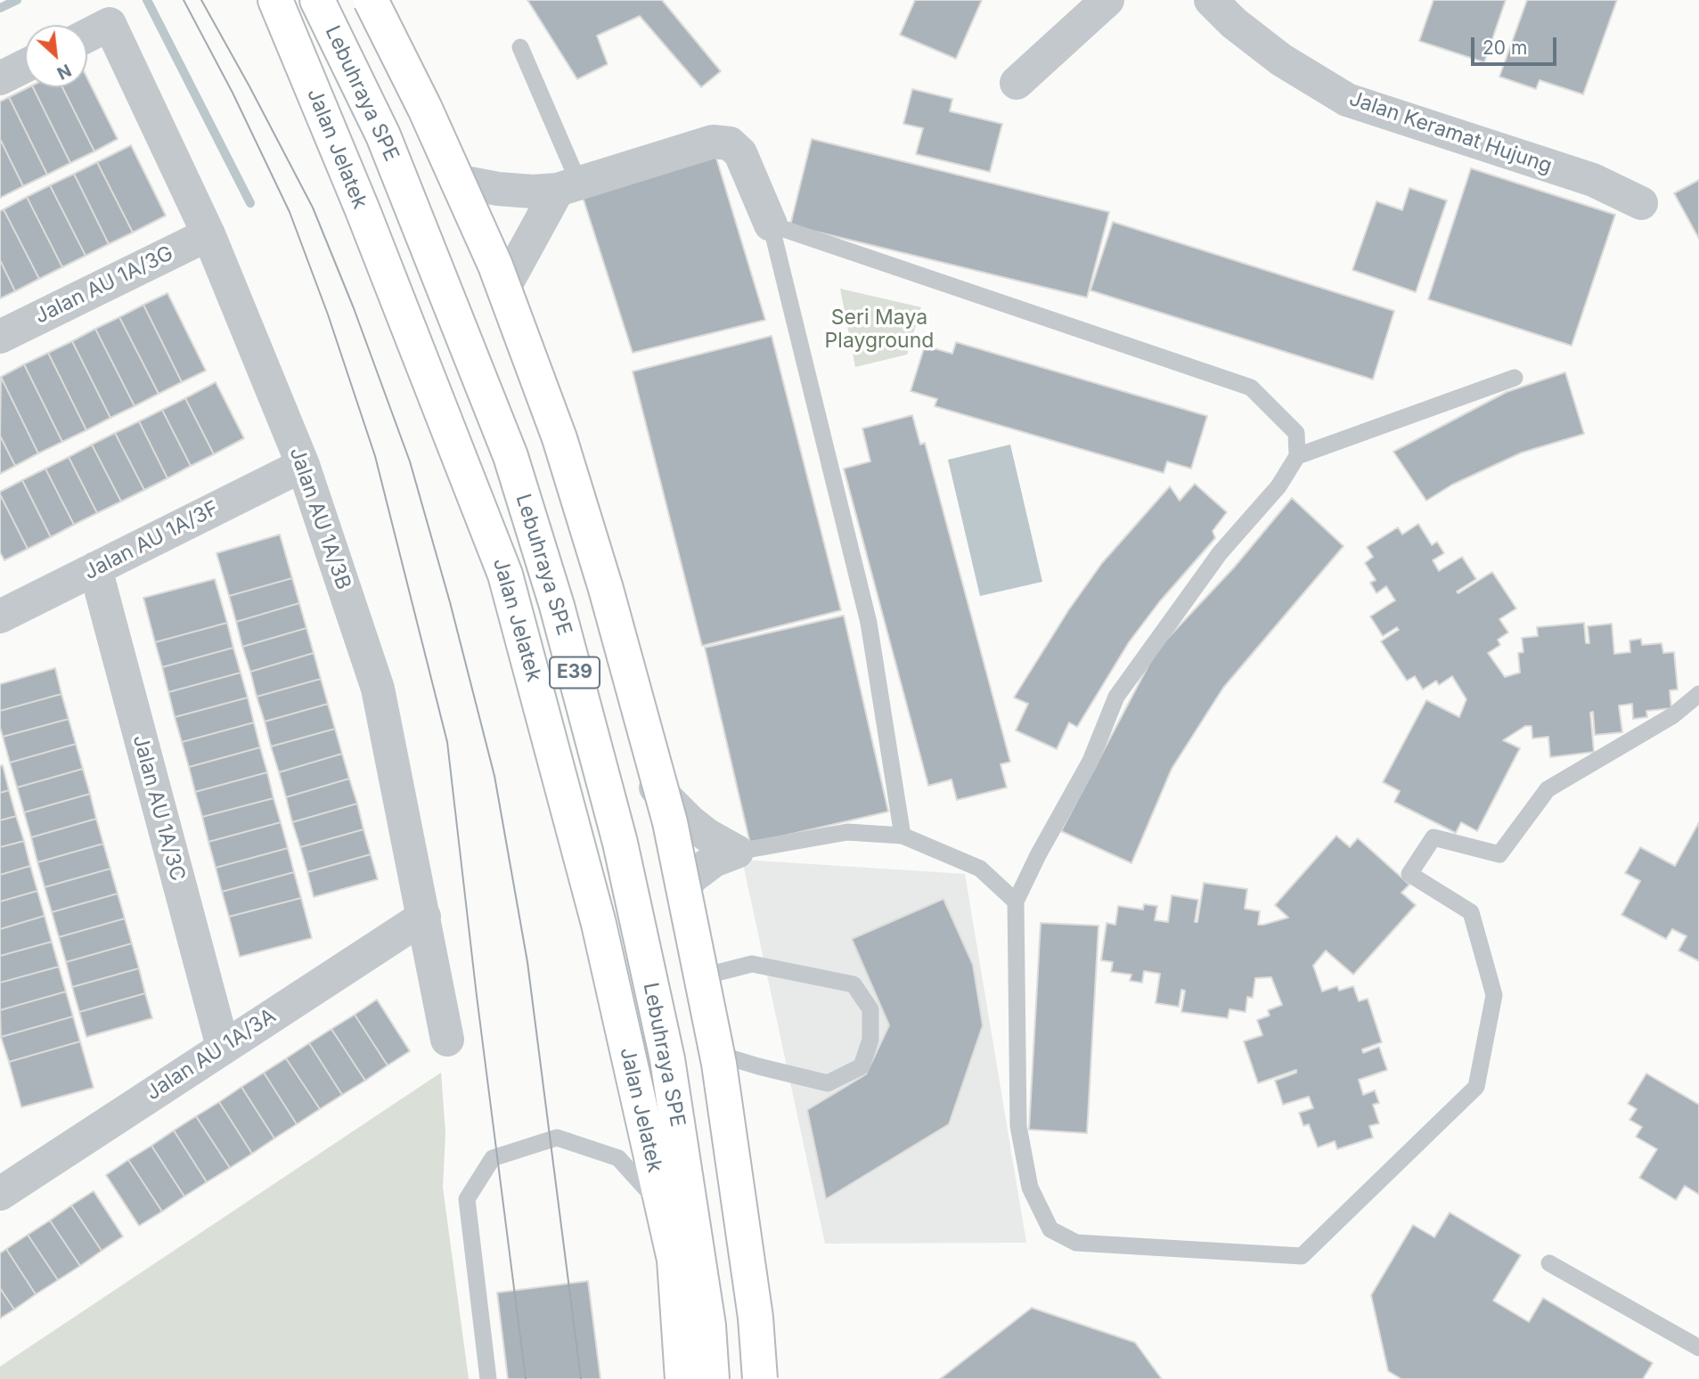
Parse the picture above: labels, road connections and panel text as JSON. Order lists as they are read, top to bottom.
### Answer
{
  "streets": {
    "main road": ["Lebuhraya SPE", "Jalan Jelatek", "E39"],
    "street": [
      "Jalan Keramat Hujung",
      "Jalan AU 1A/3G",
      "Jalan AU 1A/3B",
      "Jalan AU 1A/3F",
      "Jalan AU 1A/3C",
      "Jalan AU 1A/3A"
    ]
  },
  "crossings": [
    ["Jalan AU 1A/3G", "Jalan AU 1A/3B"],
    ["Jalan AU 1A/3B", "Jalan AU 1A/3F"],
    ["Jalan AU 1A/3B", "Jalan AU 1A/3A"],
    ["Jalan AU 1A/3F", "Jalan AU 1A/3C"],
    ["Jalan AU 1A/3C", "Jalan AU 1A/3A"]
  ],
  "parks": ["Seri Maya Playground"],
  "scale_bar": "20 m",
  "north": "bottom right"
}
